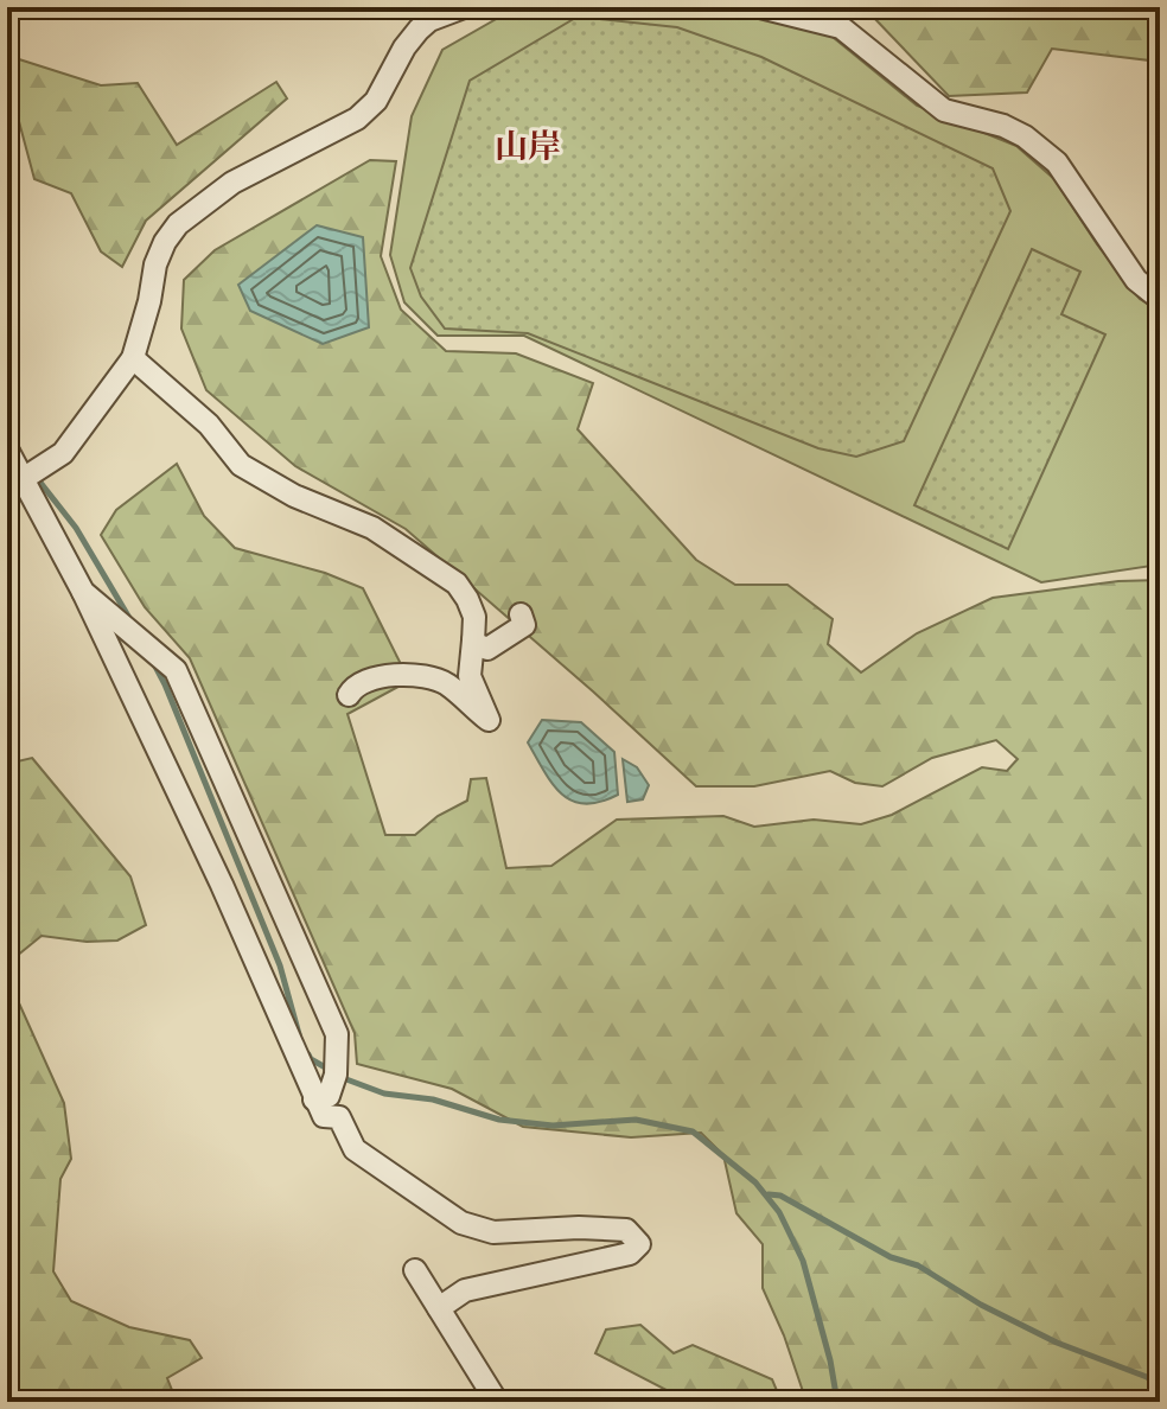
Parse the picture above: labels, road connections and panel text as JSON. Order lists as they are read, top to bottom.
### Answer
{
  "districts": ["山岸"]
}
